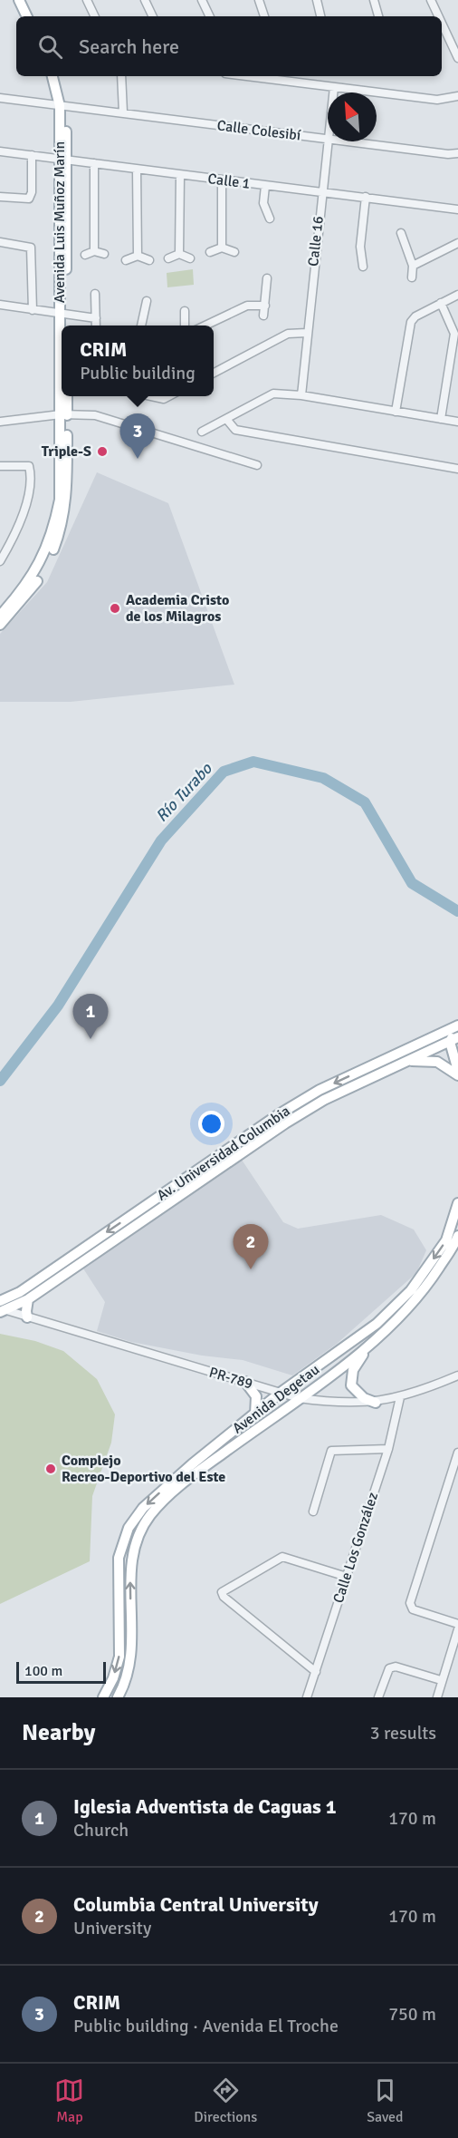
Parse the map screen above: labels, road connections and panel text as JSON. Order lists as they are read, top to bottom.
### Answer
{
  "streets": {
    "main road": ["Avenida Luis Muñoz Marín", "Av. Universidad Columbia", "Avenida Degetau"],
    "street": [
      "Calle Colesibí",
      "Calle 1",
      "Calle 16",
      "PR-789",
      "Calle Los González"
    ]
  },
  "crossings": [
    ["Calle Colesibí", "Avenida Luis Muñoz Marín"],
    ["Calle Colesibí", "Calle 16"],
    ["Calle 1", "Avenida Luis Muñoz Marín"],
    ["Calle 1", "Calle 16"],
    ["Av. Universidad Columbia", "PR-789"],
    ["PR-789", "Avenida Degetau"],
    ["PR-789", "Calle Los González"]
  ],
  "water": ["Río Turabo"],
  "places": ["Triple-S", "Academia Cristo de los Milagros", "Complejo Recreo-Deportivo del Este"],
  "scale_bar": "100 m",
  "north": "top left",
  "page": {
    "search": "Search here",
    "popup": ["CRIM", "Public building"],
    "pins": ["3", "1", "2"],
    "scale": "100 m",
    "heading": ["Nearby", "3 results"],
    "list": [
      {
        "mark": "1",
        "name": "Iglesia Adventista de Caguas 1",
        "note": "Church",
        "value": "170 m"
      },
      {
        "mark": "2",
        "name": "Columbia Central University",
        "note": "University",
        "value": "170 m"
      },
      {
        "mark": "3",
        "name": "CRIM",
        "note": "Public building · Avenida El Troche",
        "value": "750 m"
      }
    ],
    "nav": ["Map", "Directions", "Saved"]
  }
}
